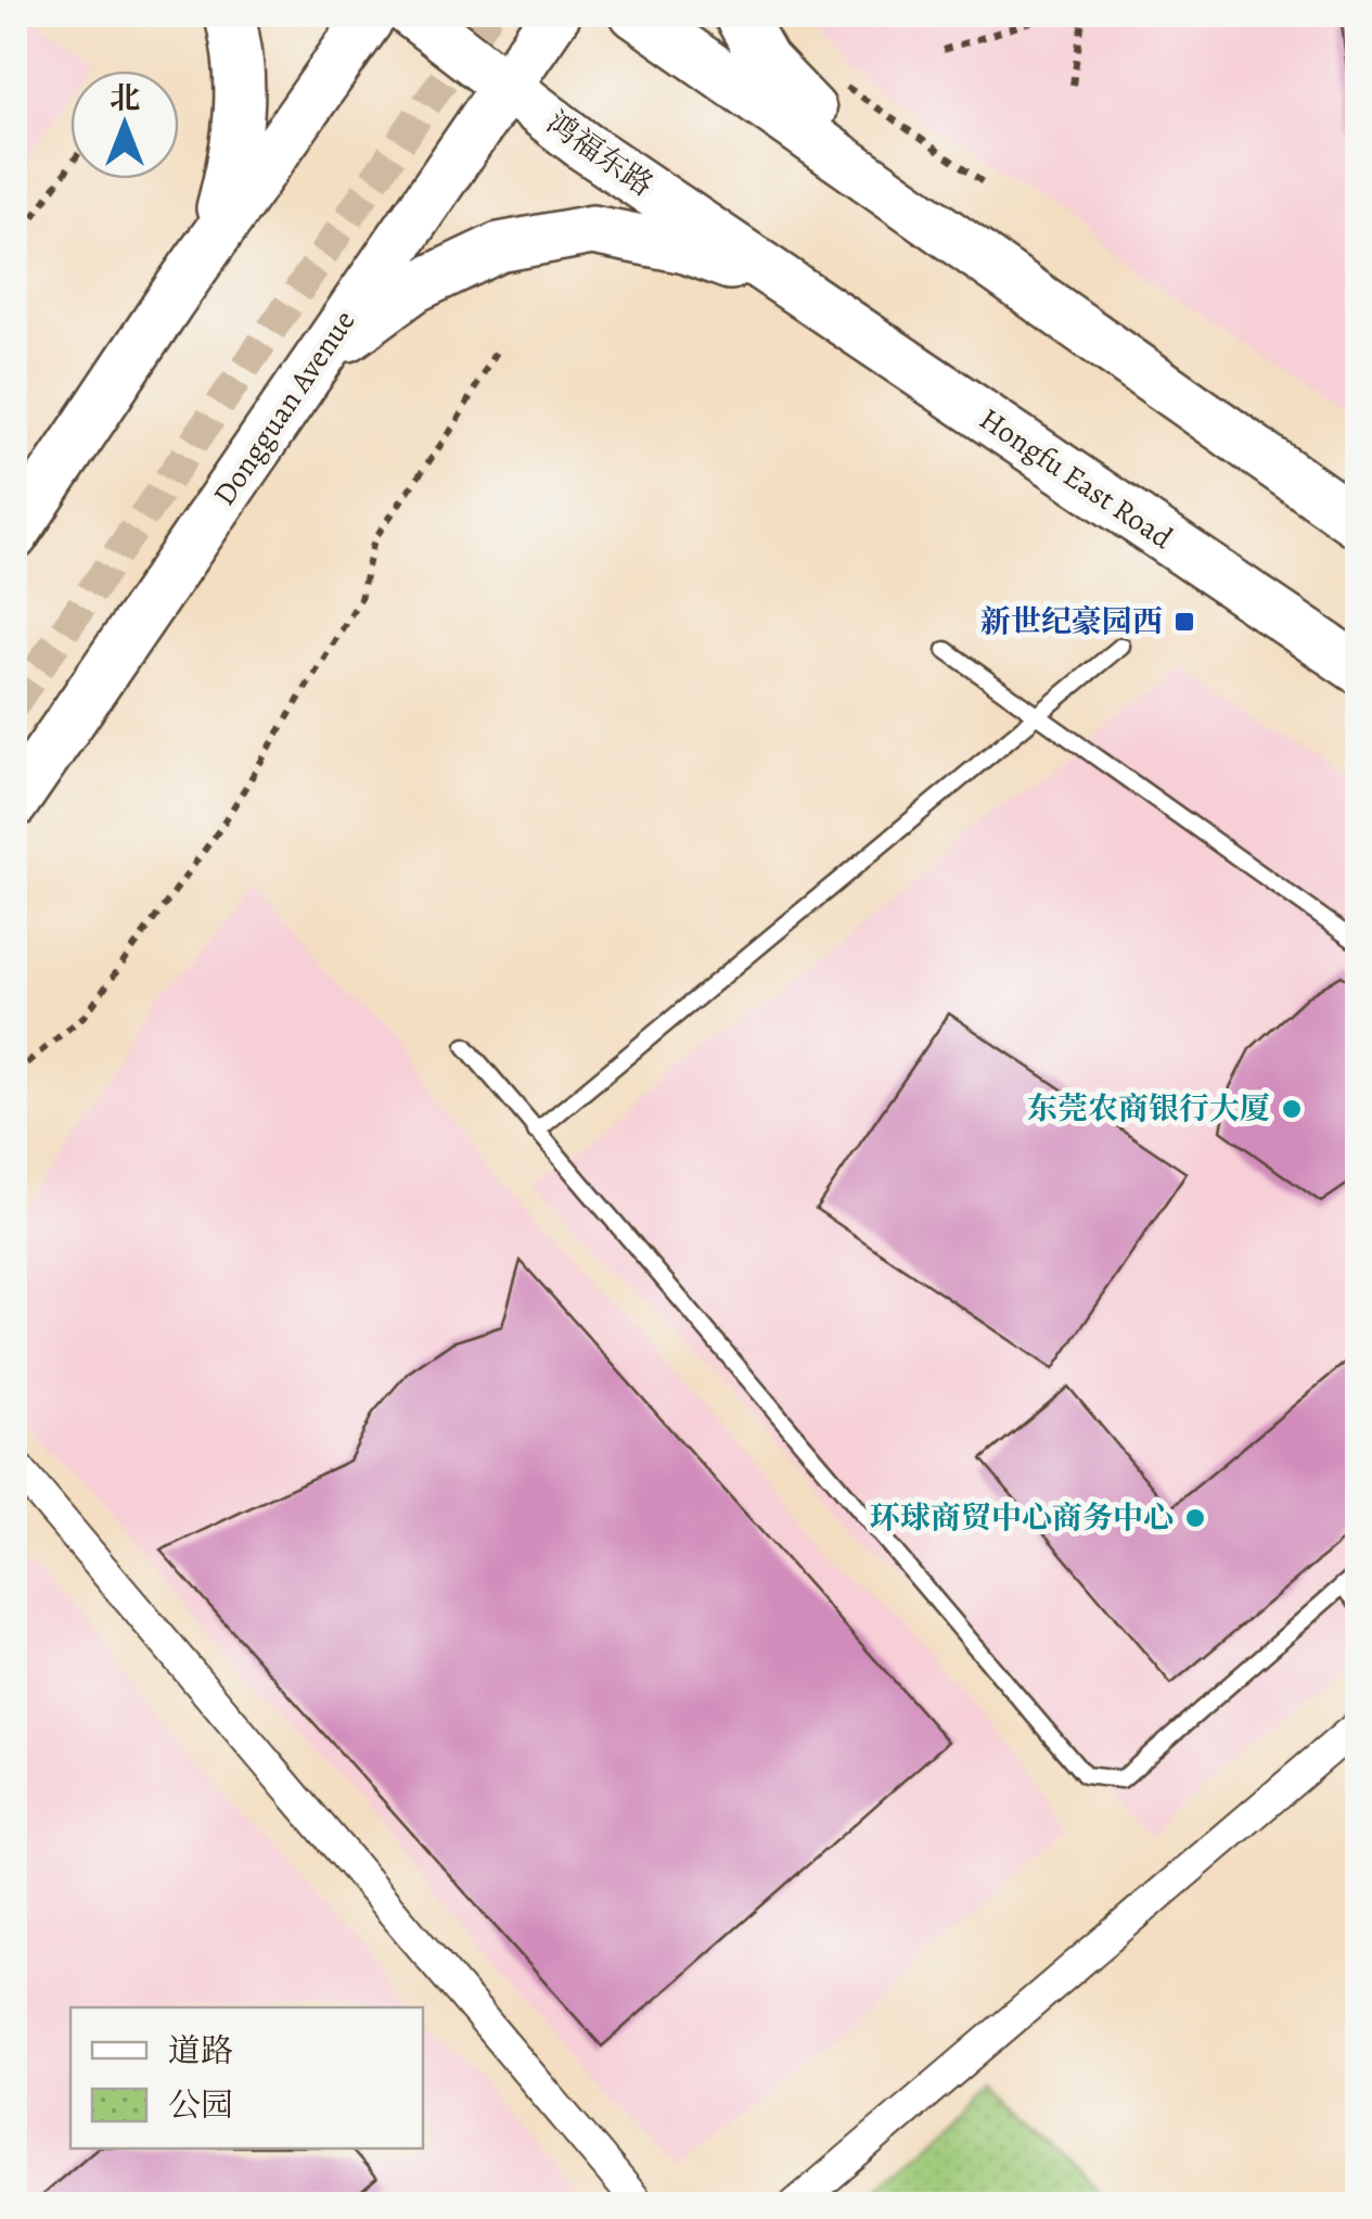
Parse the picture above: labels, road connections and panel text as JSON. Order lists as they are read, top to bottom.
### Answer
{
  "streets": {
    "main road": ["鸿福东路", "Dongguan Avenue", "Hongfu East Road"]
  },
  "crossings": [
    ["鸿福东路", "Dongguan Avenue"],
    ["鸿福东路", "Hongfu East Road"]
  ],
  "places": {
    "transit": ["新世纪豪园西"],
    "other": ["东莞农商银行大厦", "环球商贸中心商务中心"]
  },
  "legend": ["道路", "公园"],
  "north": "top"
}
